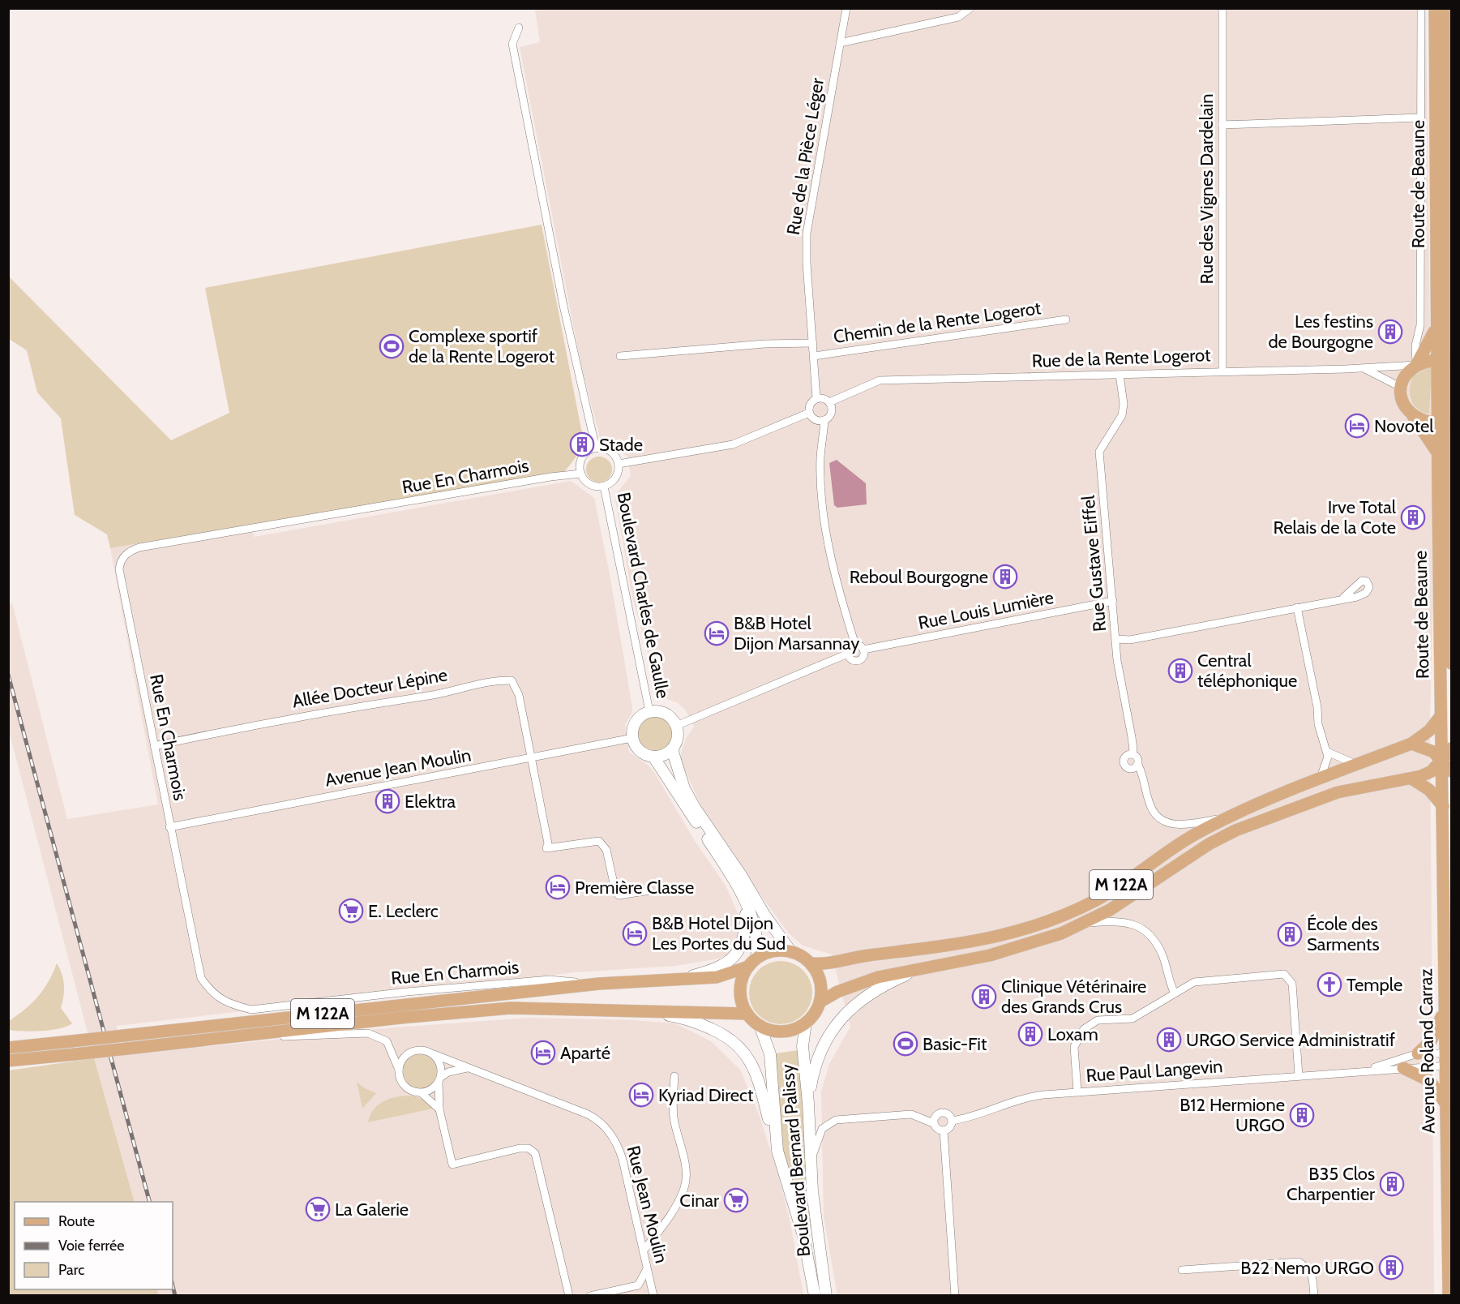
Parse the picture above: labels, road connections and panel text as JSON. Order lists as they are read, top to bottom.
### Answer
{
  "streets": {
    "main road": [
      "Route de Beaune",
      "M 122A",
      "Avenue Roland Carraz",
      "Boulevard Bernard Palissy"
    ],
    "street": [
      "Rue de la Pièce Léger",
      "Rue des Vignes Dardelain",
      "Chemin de la Rente Logerot",
      "Rue de la Rente Logerot",
      "Rue En Charmois",
      "Rue Gustave Eiffel",
      "Boulevard Charles de Gaulle",
      "Rue Louis Lumière",
      "Allée Docteur Lépine",
      "Avenue Jean Moulin",
      "Rue Paul Langevin",
      "Rue Jean Moulin"
    ]
  },
  "crossings": [
    ["Rue de la Pièce Léger", "Chemin de la Rente Logerot"],
    ["Rue de la Pièce Léger", "Rue de la Rente Logerot"],
    ["Route de Beaune", "M 122A"],
    ["Route de Beaune", "Avenue Roland Carraz"],
    ["Rue des Vignes Dardelain", "Rue de la Rente Logerot"],
    ["Rue de la Rente Logerot", "Rue Gustave Eiffel"],
    ["Rue En Charmois", "Boulevard Charles de Gaulle"],
    ["Rue En Charmois", "Allée Docteur Lépine"],
    ["Rue En Charmois", "Avenue Jean Moulin"],
    ["Rue En Charmois", "M 122A"],
    ["Rue Gustave Eiffel", "Rue Louis Lumière"],
    ["Boulevard Charles de Gaulle", "Avenue Jean Moulin"],
    ["Allée Docteur Lépine", "Avenue Jean Moulin"],
    ["M 122A", "Boulevard Bernard Palissy"],
    ["Avenue Roland Carraz", "Rue Paul Langevin"]
  ],
  "places": {
    "building": [
      "Les festins de Bourgogne",
      "Stade",
      "Irve Total Relais de la Cote",
      "Reboul Bourgogne",
      "Central téléphonique",
      "Elektra",
      "École des Sarments",
      "Clinique Vétérinaire des Grands Crus",
      "Loxam",
      "URGO Service Administratif",
      "B12 Hermione URGO",
      "B35 Clos Charpentier",
      "B22 Nemo URGO"
    ],
    "sports": ["Complexe sportif de la Rente Logerot", "Basic-Fit"],
    "hotel": [
      "Novotel",
      "B&B Hotel Dijon Marsannay",
      "Première Classe",
      "B&B Hotel Dijon Les Portes du Sud",
      "Aparté",
      "Kyriad Direct"
    ],
    "supermarket": ["E. Leclerc", "Cinar", "La Galerie"],
    "church": ["Temple"]
  },
  "legend": ["Route", "Voie ferrée", "Parc"]
}
